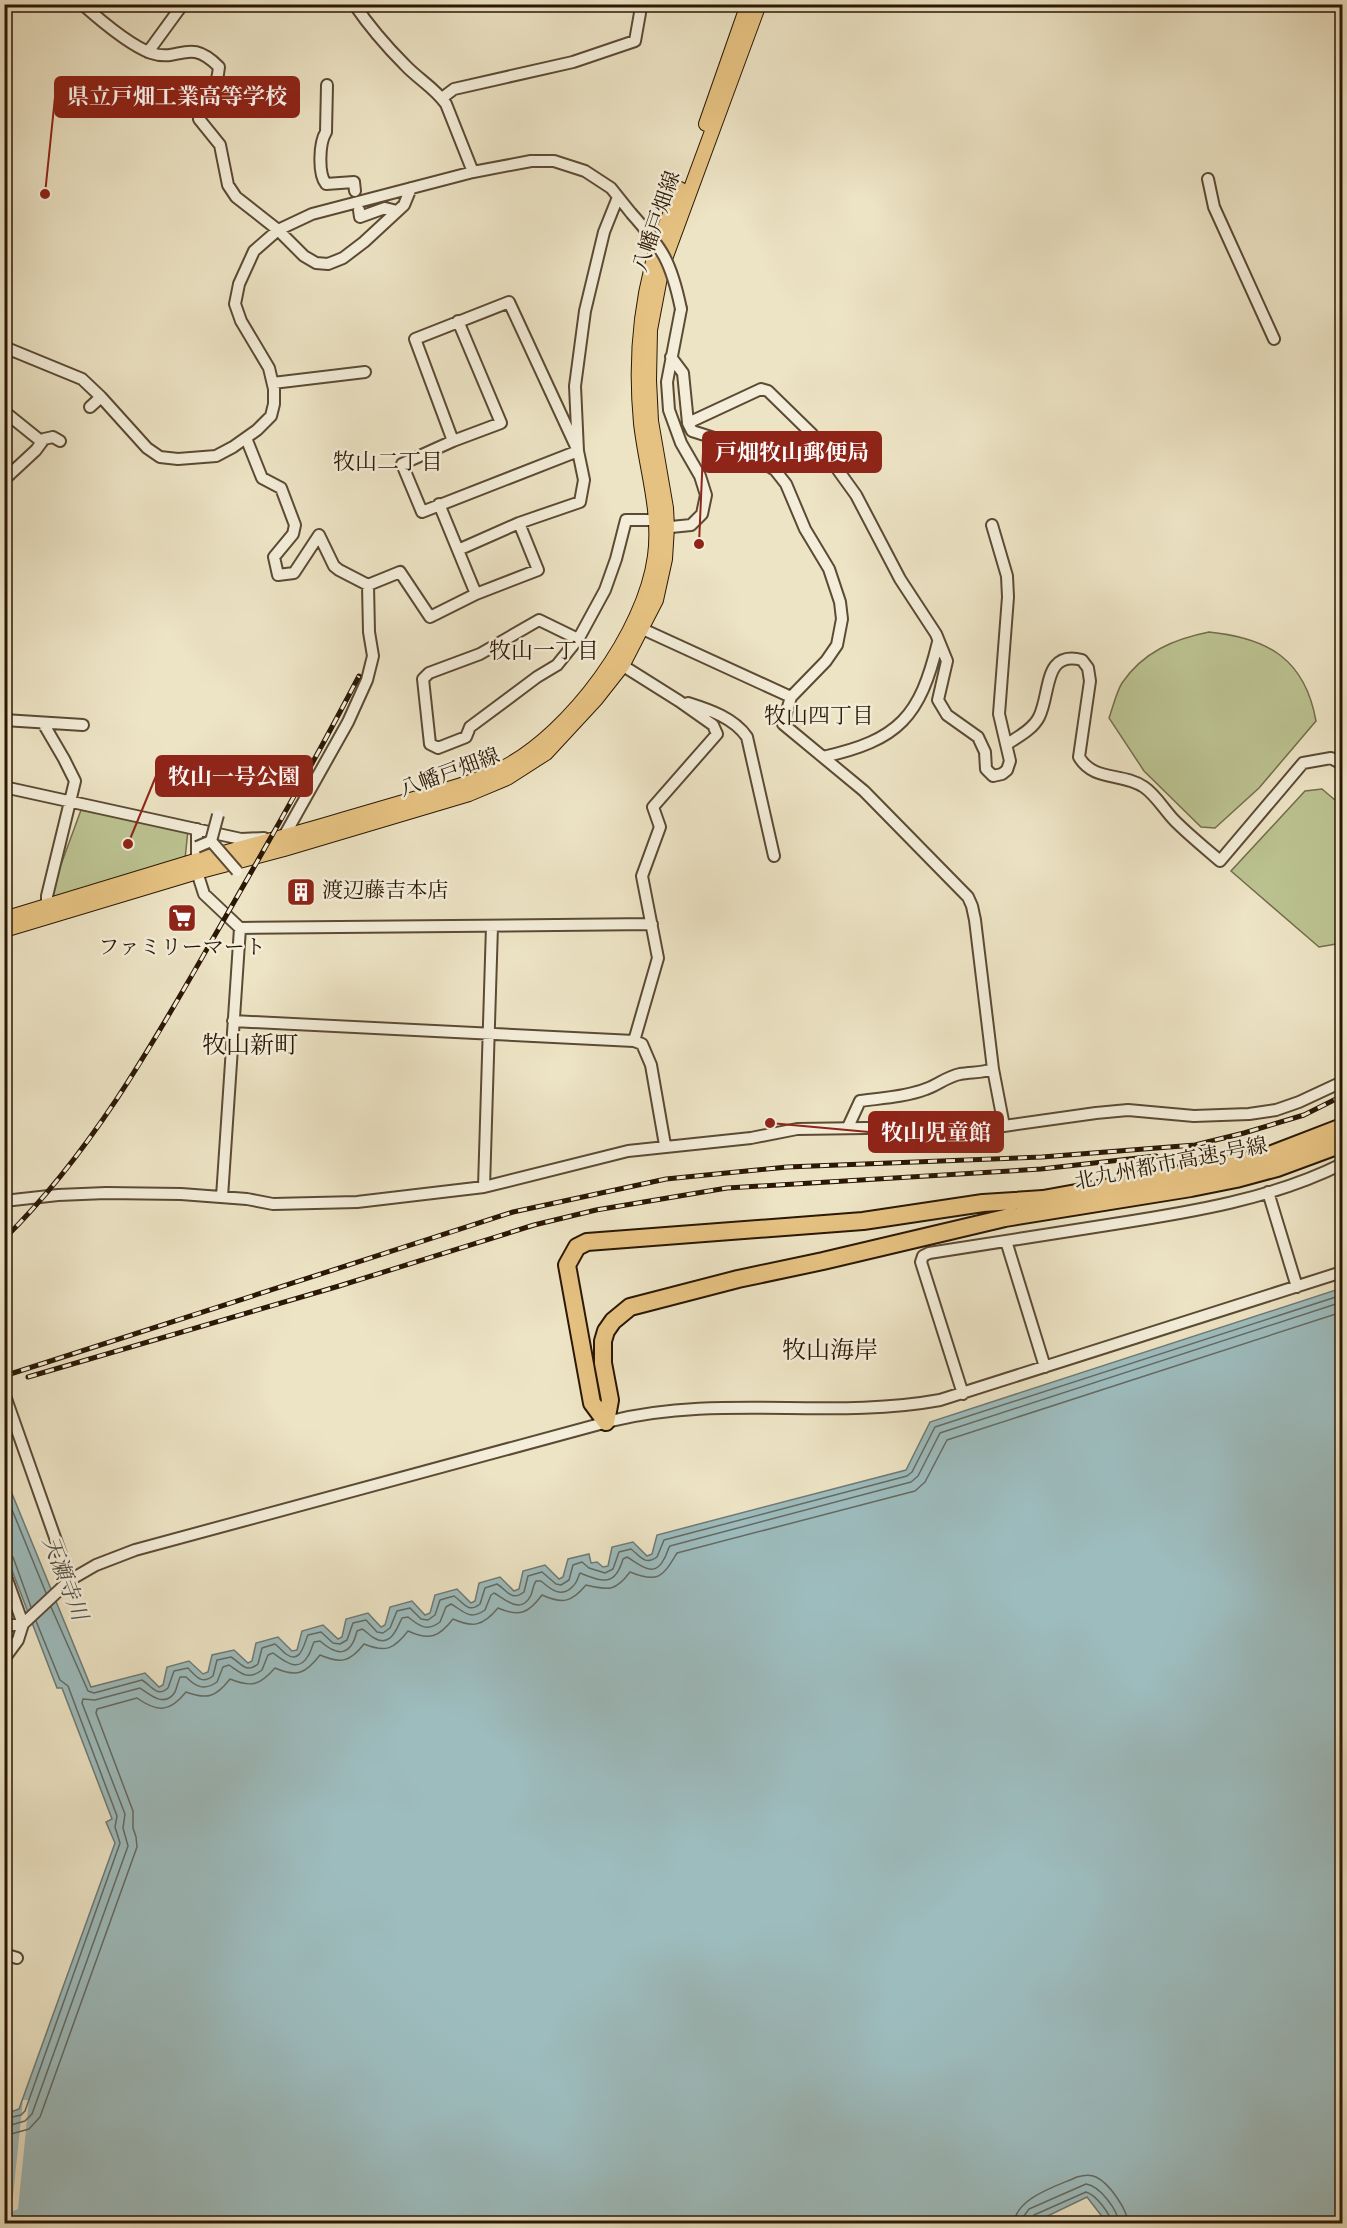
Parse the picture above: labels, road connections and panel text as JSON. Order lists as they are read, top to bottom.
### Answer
{
  "streets": {
    "highway": ["北九州都市高速5号線"],
    "main road": ["八幡戸畑線"]
  },
  "districts": [
    "牧山二丁目",
    "牧山一丁目",
    "牧山四丁目",
    "牧山新町",
    "牧山海岸"
  ],
  "water": ["天瀬寺川"],
  "places": {
    "other": [
      "県立戸畑工業高等学校",
      "戸畑牧山郵便局",
      "牧山一号公園",
      "牧山児童館"
    ],
    "building": ["渡辺藤吉本店"],
    "supermarket": ["ファミリーマート"]
  }
}
